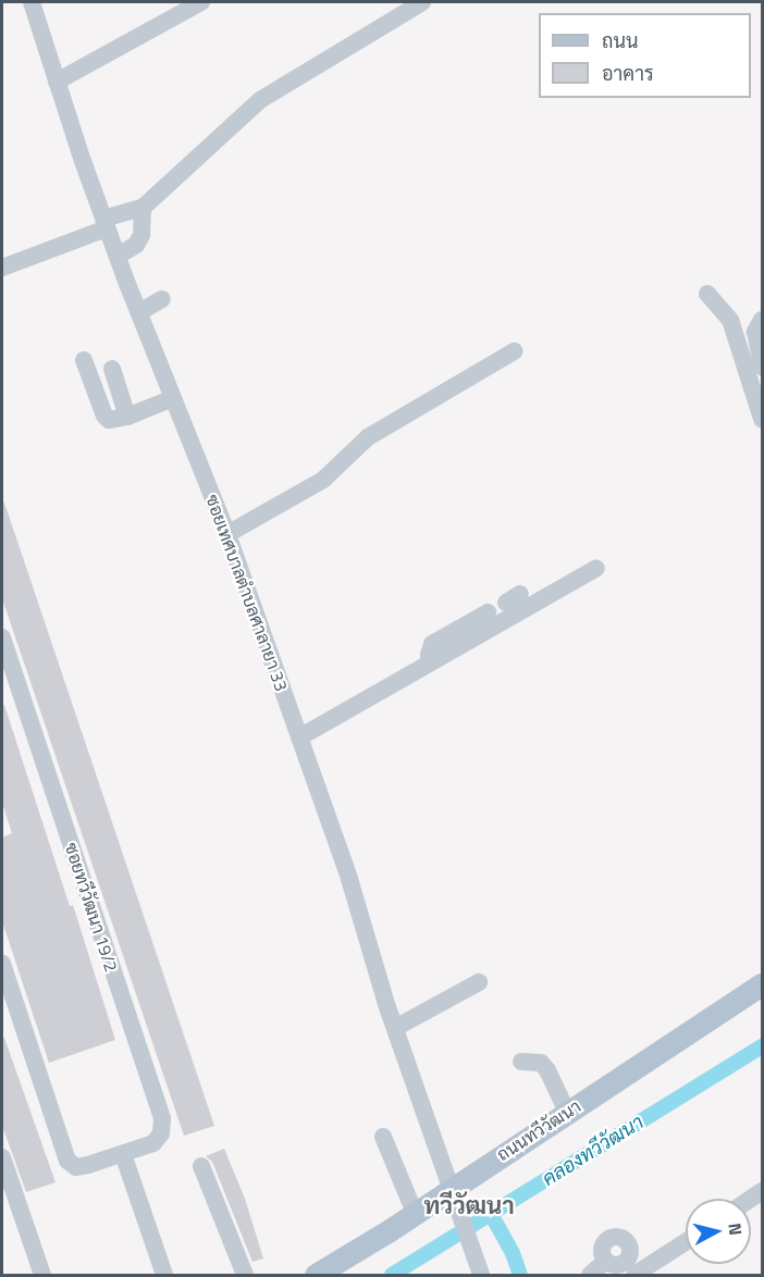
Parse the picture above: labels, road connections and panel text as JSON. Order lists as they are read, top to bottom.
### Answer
{
  "streets": {
    "main road": ["ถนนทวีวัฒนา"],
    "street": ["ซอยเทศบาลตำบลศาลายา 33", "ซอยทวีวัฒนา 19/2"]
  },
  "crossings": [
    ["ซอยเทศบาลตำบลศาลายา 33", "ถนนทวีวัฒนา"]
  ],
  "districts": ["ทวีวัฒนา"],
  "water": ["คลองทวีวัฒนา"],
  "legend": ["ถนน", "อาคาร"],
  "north": "right"
}
